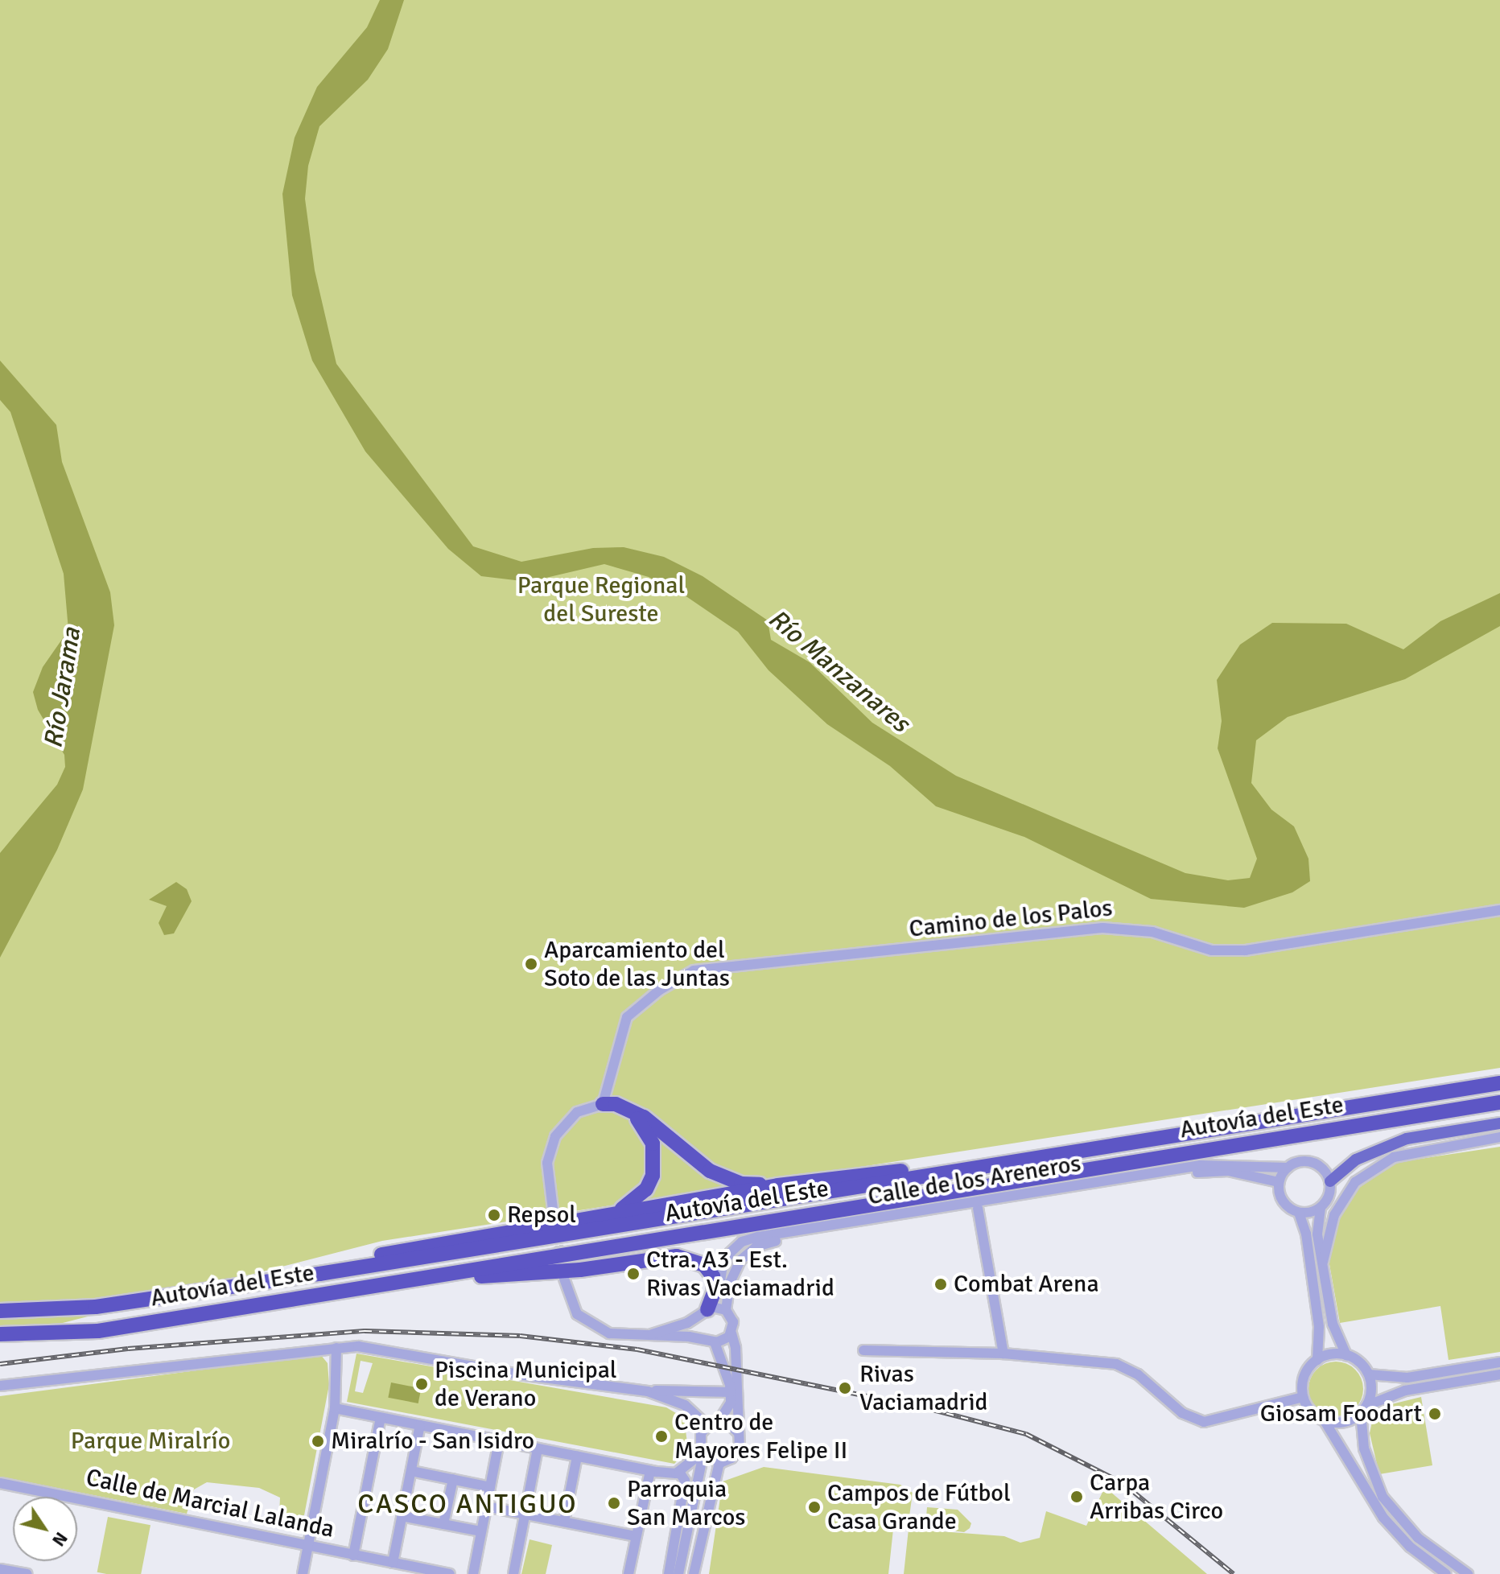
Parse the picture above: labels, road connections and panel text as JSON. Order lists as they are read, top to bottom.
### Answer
{
  "streets": {
    "highway": ["Autovía del Este"],
    "street": ["Camino de los Palos", "Calle de los Areneros", "Calle de Marcial Lalanda"]
  },
  "districts": ["CASCO ANTIGUO"],
  "water": ["Río Manzanares", "Río Jarama"],
  "parks": ["Parque Regional del Sureste", "Parque Miralrío"],
  "places": [
    "Aparcamiento del Soto de las Juntas",
    "Repsol",
    "Ctra. A3 - Est. Rivas Vaciamadrid",
    "Combat Arena",
    "Piscina Municipal de Verano",
    "Rivas Vaciamadrid",
    "Giosam Foodart",
    "Centro de Mayores Felipe II",
    "Miralrío - San Isidro",
    "Carpa Arribas Circo",
    "Parroquia San Marcos",
    "Campos de Fútbol Casa Grande"
  ],
  "north": "bottom right"
}
